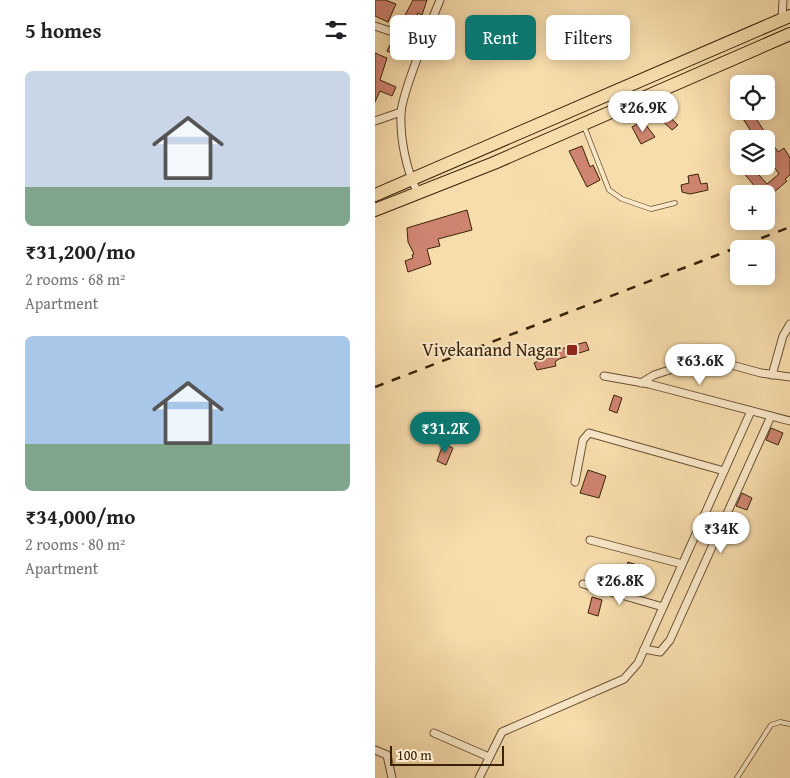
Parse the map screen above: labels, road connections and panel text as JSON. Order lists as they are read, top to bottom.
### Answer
{
  "places": {
    "transit": ["Vivekanand Nagar"]
  },
  "scale_bar": "100 m",
  "page": {
    "heading": "5 homes",
    "chip": ["Buy", "Rent", "Filters"],
    "list": [
      {
        "name": "₹31,200/mo",
        "note": "2 rooms · 68 m² · Apartment"
      },
      {
        "name": "₹34,000/mo",
        "note": "2 rooms · 80 m² · Apartment"
      }
    ],
    "map_buttons": ["+", "−"],
    "price": [
      "₹26.9K",
      "₹63.6K",
      "₹31.2K",
      "₹34K",
      "₹26.8K"
    ],
    "scale": "100 m"
  }
}
